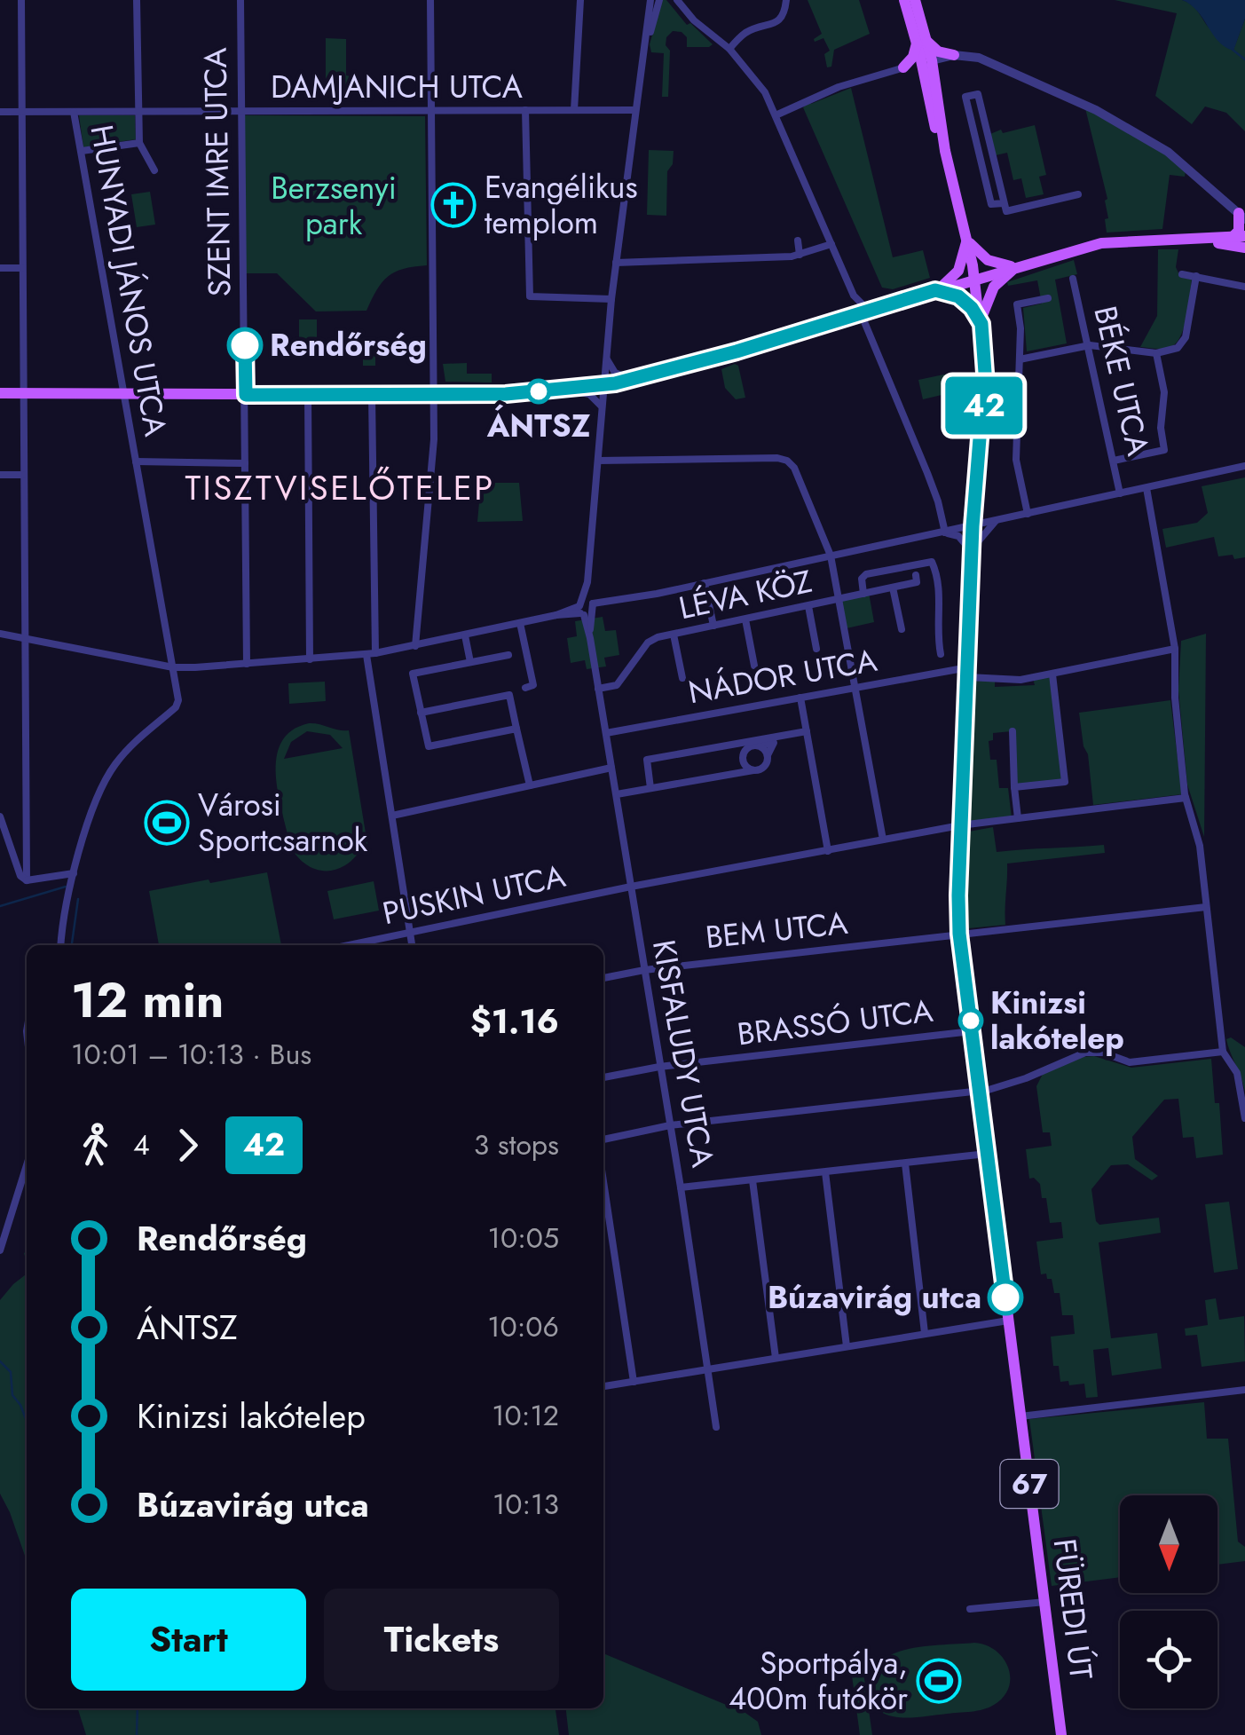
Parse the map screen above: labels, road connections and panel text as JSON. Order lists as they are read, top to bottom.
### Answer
{
  "streets": {
    "main road": ["67", "FÜREDI ÚT"],
    "street": [
      "DAMJANICH UTCA",
      "SZENT IMRE UTCA",
      "HUNYADI JÁNOS UTCA",
      "BÉKE UTCA",
      "LÉVA KÖZ",
      "NÁDOR UTCA",
      "PUSKIN UTCA",
      "BEM UTCA",
      "BRASSÓ UTCA",
      "KISFALUDY UTCA"
    ]
  },
  "crossings": [
    ["DAMJANICH UTCA", "SZENT IMRE UTCA"],
    ["DAMJANICH UTCA", "HUNYADI JÁNOS UTCA"],
    ["DAMJANICH UTCA", "KISFALUDY UTCA"],
    ["SZENT IMRE UTCA", "BÉKE UTCA"],
    ["HUNYADI JÁNOS UTCA", "BÉKE UTCA"],
    ["BÉKE UTCA", "KISFALUDY UTCA"],
    ["BÉKE UTCA", "FÜREDI ÚT"],
    ["LÉVA KÖZ", "KISFALUDY UTCA"],
    ["NÁDOR UTCA", "KISFALUDY UTCA"],
    ["NÁDOR UTCA", "FÜREDI ÚT"],
    ["PUSKIN UTCA", "KISFALUDY UTCA"],
    ["PUSKIN UTCA", "FÜREDI ÚT"],
    ["BEM UTCA", "KISFALUDY UTCA"],
    ["BEM UTCA", "FÜREDI ÚT"],
    ["BRASSÓ UTCA", "KISFALUDY UTCA"],
    ["BRASSÓ UTCA", "FÜREDI ÚT"],
    ["67", "FÜREDI ÚT"]
  ],
  "districts": ["TISZTVISELŐTELEP"],
  "parks": ["Berzsenyi park"],
  "places": {
    "church": ["Evangélikus templom"],
    "other": [
      "Rendőrség",
      "ÁNTSZ",
      "Kinizsi lakótelep",
      "Búzavirág utca"
    ],
    "sports": ["Városi Sportcsarnok", "Sportpálya, 400m futókör"]
  },
  "lines": ["bus line 42"],
  "north": "bottom",
  "page": {
    "on_map": "42",
    "heading": ["12 min", "10:01 – 10:13 · Bus", "$1.16"],
    "legs": ["4", "42", "3 stops"],
    "list": [
      {
        "name": "Rendőrség",
        "value": "10:05"
      },
      {
        "name": "ÁNTSZ",
        "value": "10:06"
      },
      {
        "name": "Kinizsi lakótelep",
        "value": "10:12"
      },
      {
        "name": "Búzavirág utca",
        "value": "10:13"
      }
    ],
    "buttons": ["Start", "Tickets"]
  }
}
